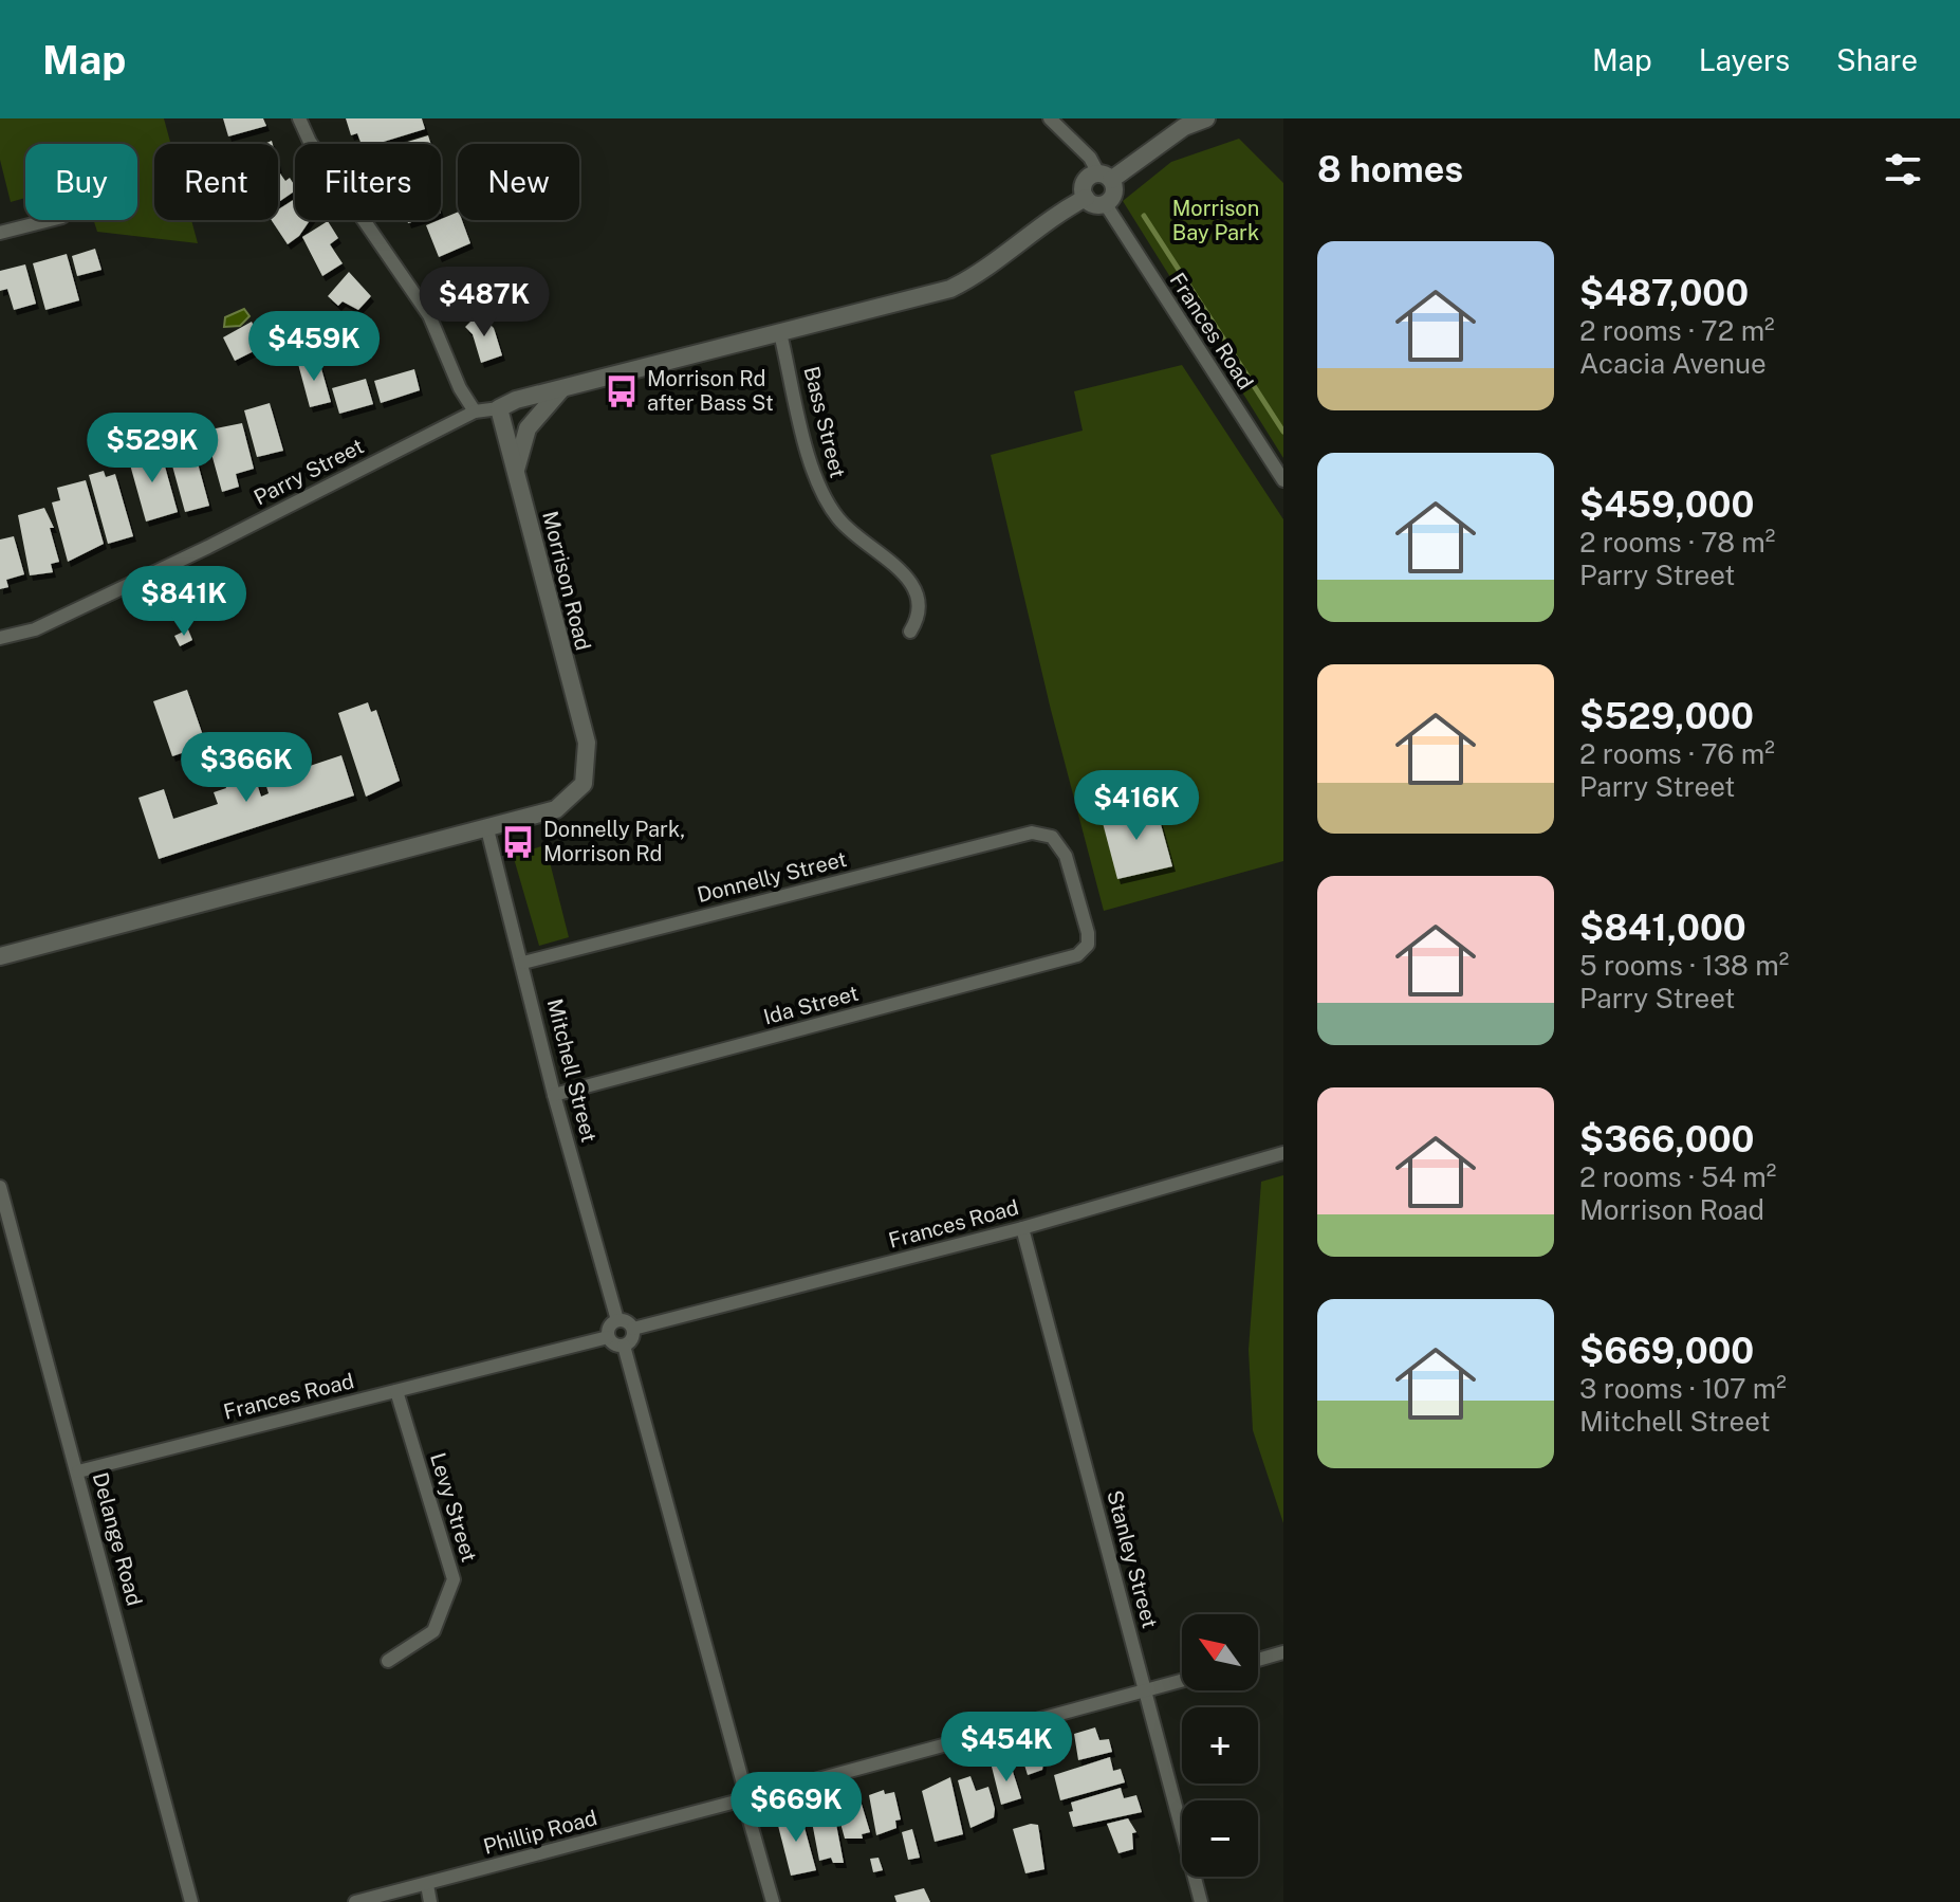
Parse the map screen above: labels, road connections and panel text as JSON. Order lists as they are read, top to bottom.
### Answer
{
  "streets": {
    "street": [
      "Frances Road",
      "Bass Street",
      "Parry Street",
      "Morrison Road",
      "Donnelly Street",
      "Ida Street",
      "Mitchell Street",
      "Levy Street",
      "Delange Road",
      "Stanley Street",
      "Phillip Road"
    ]
  },
  "crossings": [
    ["Frances Road", "Mitchell Street"],
    ["Frances Road", "Levy Street"],
    ["Frances Road", "Delange Road"],
    ["Frances Road", "Stanley Street"],
    ["Parry Street", "Morrison Road"],
    ["Morrison Road", "Mitchell Street"],
    ["Donnelly Street", "Ida Street"],
    ["Donnelly Street", "Mitchell Street"],
    ["Ida Street", "Mitchell Street"]
  ],
  "parks": ["Morrison Bay Park"],
  "places": {
    "bus stop": ["Morrison Rd after Bass St", "Donnelly Park, Morrison Rd"]
  },
  "north": "top left",
  "page": {
    "header": "Map",
    "nav": ["Map", "Layers", "Share"],
    "heading": "8 homes",
    "chip": [
      "Buy",
      "Rent",
      "Filters",
      "New"
    ],
    "list": [
      {
        "name": "$487,000",
        "note": "2 rooms · 72 m² · Acacia Avenue"
      },
      {
        "name": "$459,000",
        "note": "2 rooms · 78 m² · Parry Street"
      },
      {
        "name": "$529,000",
        "note": "2 rooms · 76 m² · Parry Street"
      },
      {
        "name": "$841,000",
        "note": "5 rooms · 138 m² · Parry Street"
      },
      {
        "name": "$366,000",
        "note": "2 rooms · 54 m² · Morrison Road"
      },
      {
        "name": "$669,000",
        "note": "3 rooms · 107 m² · Mitchell Street"
      }
    ],
    "price": [
      "$487K",
      "$459K",
      "$529K",
      "$841K",
      "$366K",
      "$416K",
      "$454K",
      "$669K"
    ],
    "map_buttons": ["+", "−"]
  }
}
